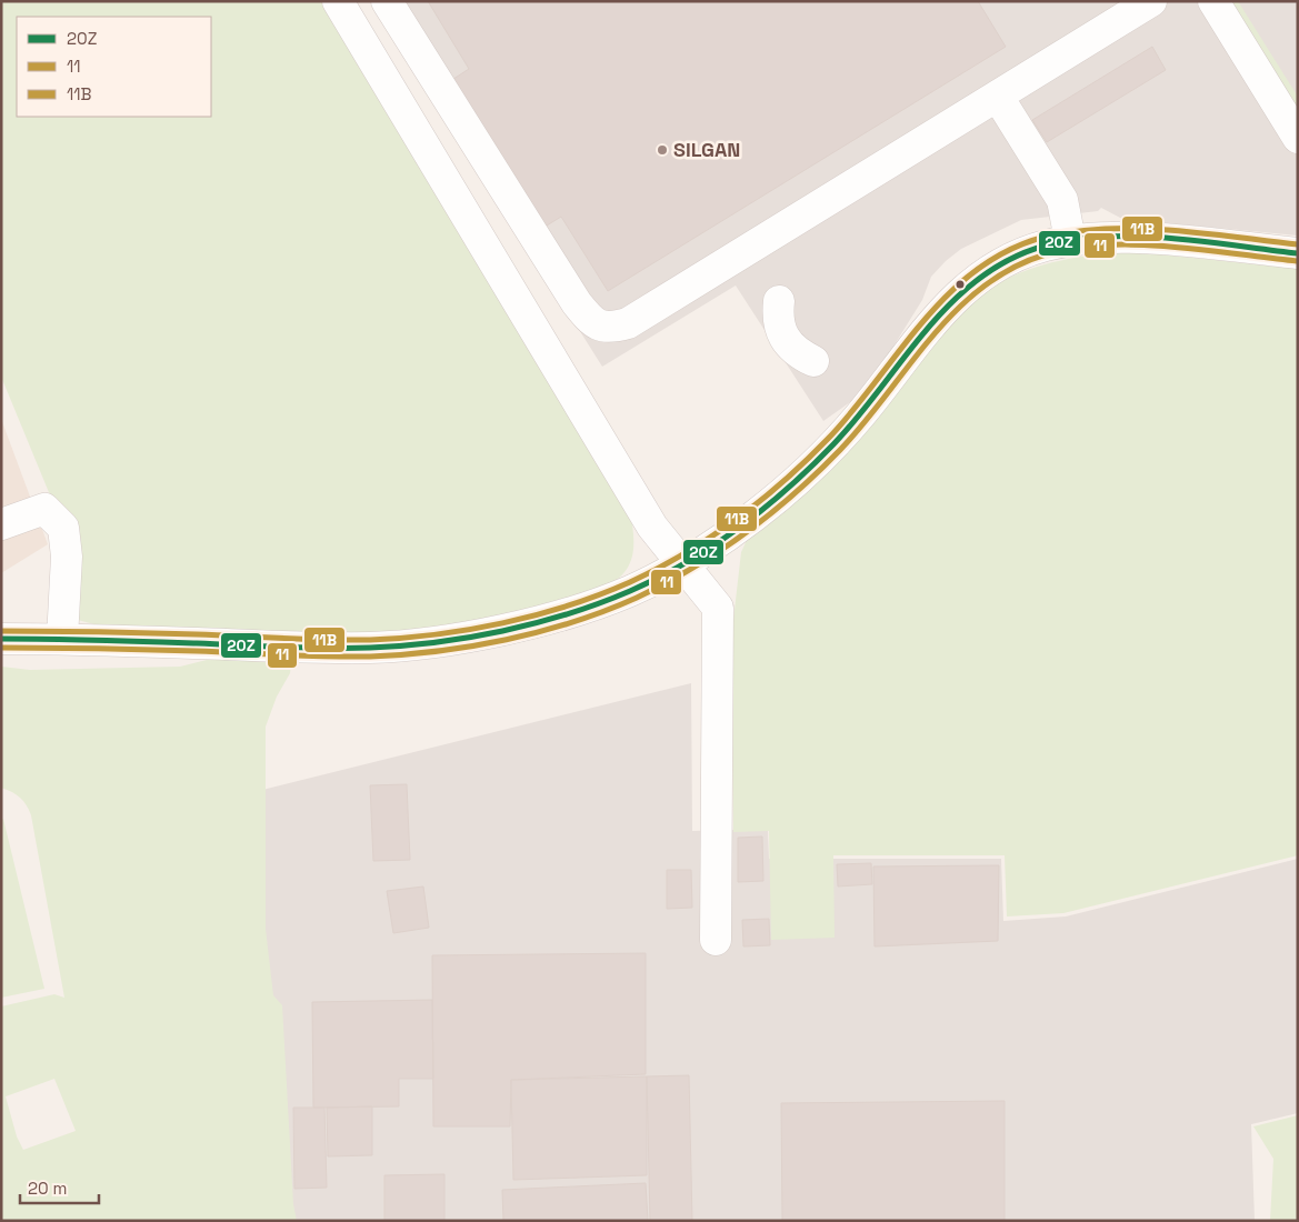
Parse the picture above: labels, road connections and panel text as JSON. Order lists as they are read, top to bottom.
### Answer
{
  "places": ["SILGAN"],
  "lines": ["transit line 11B", "transit line 20Z", "transit line 11"],
  "legend": ["20Z", "11", "11B"],
  "scale_bar": "20 m"
}
